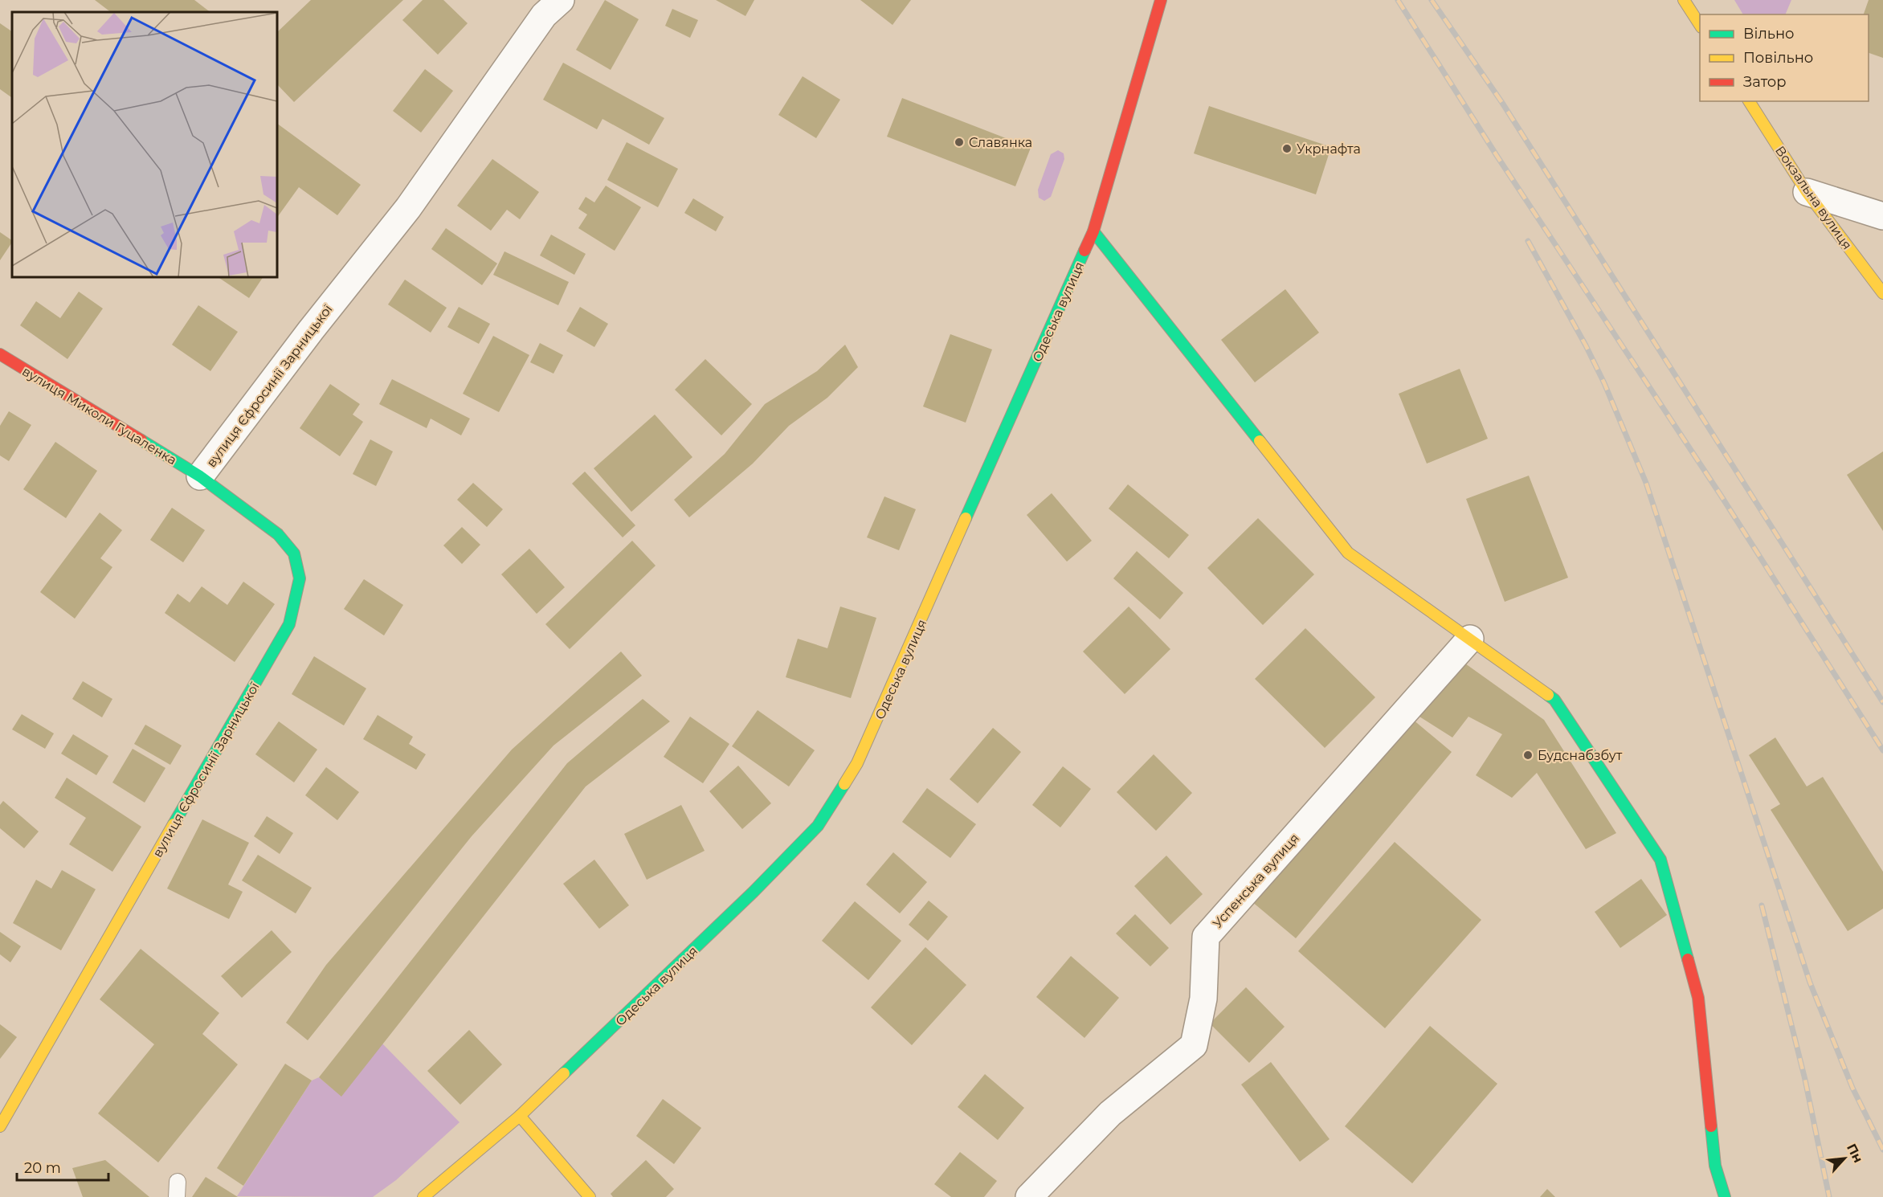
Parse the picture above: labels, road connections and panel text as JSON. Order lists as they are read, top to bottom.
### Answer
{
  "streets": {
    "street": [
      "Вокзальна вулиця",
      "Одеська вулиця",
      "вулиця Єфросинії Зарницької",
      "вулиця Миколи Гуцаленка",
      "Успенська вулиця"
    ]
  },
  "crossings": [
    ["вулиця Єфросинії Зарницької", "вулиця Миколи Гуцаленка"]
  ],
  "places": ["Славянка", "Укрнафта", "Будснабзбут"],
  "legend": ["Вільно", "Повільно", "Затор"],
  "scale_bar": "20 m",
  "north": "top right"
}
